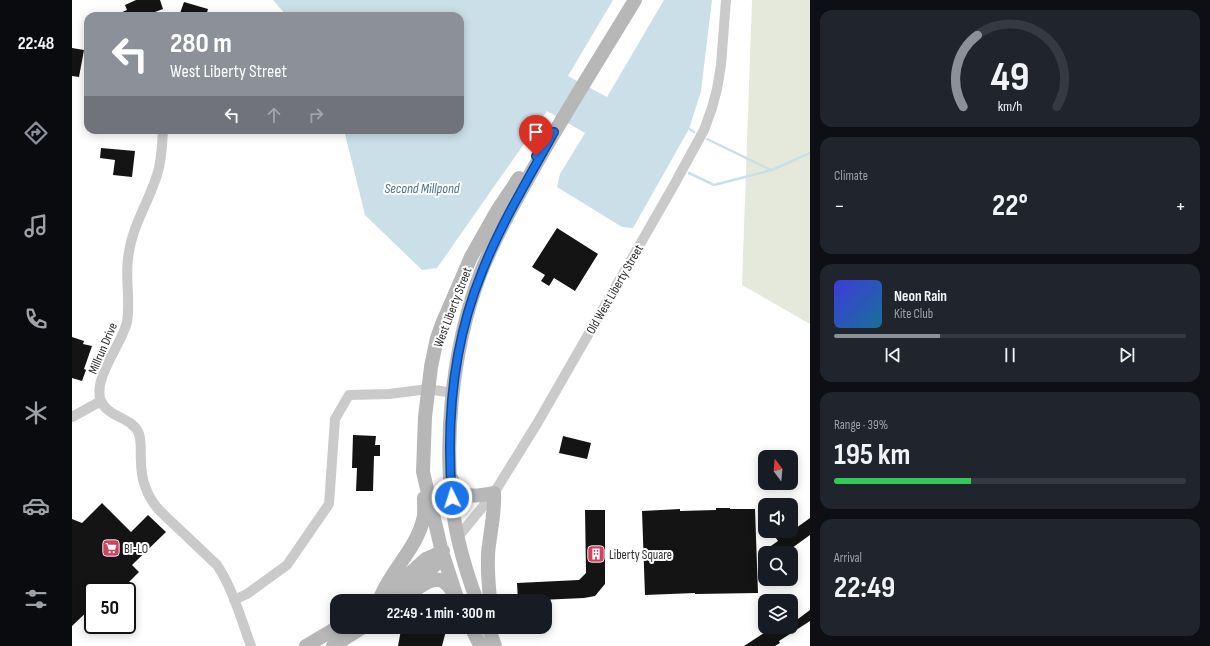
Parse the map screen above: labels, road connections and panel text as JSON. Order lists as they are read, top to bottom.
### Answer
{
  "streets": {
    "main road": ["Old West Liberty Street", "West Liberty Street"],
    "street": ["Millrun Drive"]
  },
  "crossings": [
    ["Old West Liberty Street", "West Liberty Street"]
  ],
  "water": ["Second Millpond"],
  "places": {
    "supermarket": ["BI-LO"],
    "building": ["Liberty Square"]
  },
  "north": "top",
  "page": {
    "tabs": "22:48",
    "turn": ["280 m", "West Liberty Street"],
    "tile": [
      "Climate",
      ["Range · 39%", "195 km"],
      ["Arrival", "22:49"]
    ],
    "heat": ["−", "22°", "+"],
    "song": ["Neon Rain", "Kite Club"],
    "limit": "50",
    "trip": "22:49 · 1 min · 300 m",
    "gauge": ["49", "km/h"]
  }
}
